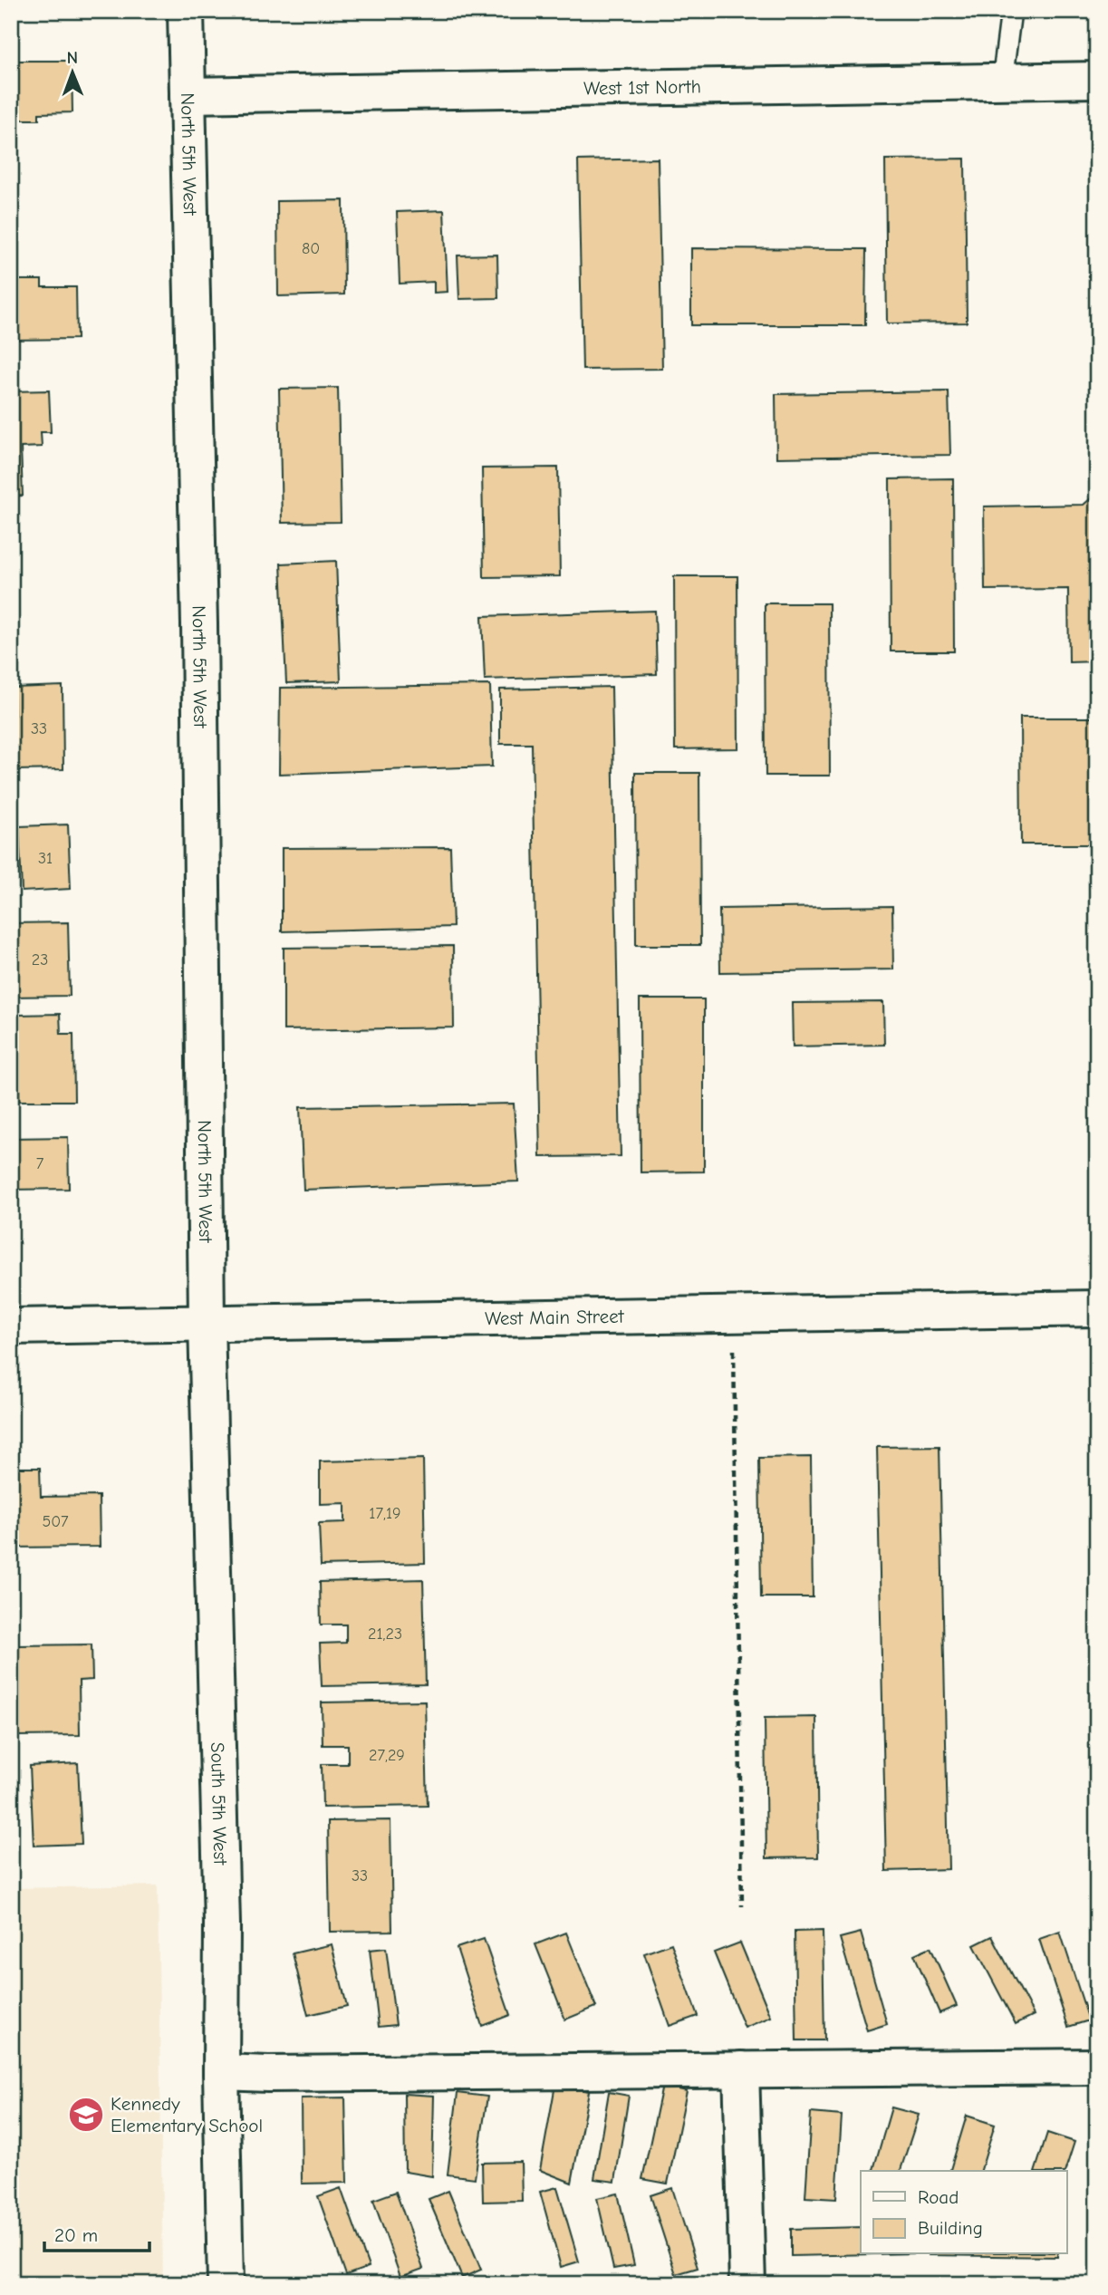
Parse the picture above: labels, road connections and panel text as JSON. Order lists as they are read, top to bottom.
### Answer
{
  "streets": {
    "street": [
      "West 1st North",
      "North 5th West",
      "West Main Street",
      "South 5th West"
    ]
  },
  "crossings": [
    ["West 1st North", "North 5th West"],
    ["North 5th West", "West Main Street"],
    ["North 5th West", "South 5th West"],
    ["West Main Street", "South 5th West"]
  ],
  "places": {
    "school or university": ["Kennedy Elementary School"]
  },
  "house_numbers": [
    "80",
    "33",
    "31",
    "23",
    "7",
    "17,19",
    "507",
    "21,23",
    "27,29",
    "33"
  ],
  "legend": ["Road", "Building"],
  "scale_bar": "20 m",
  "north": "top"
}
